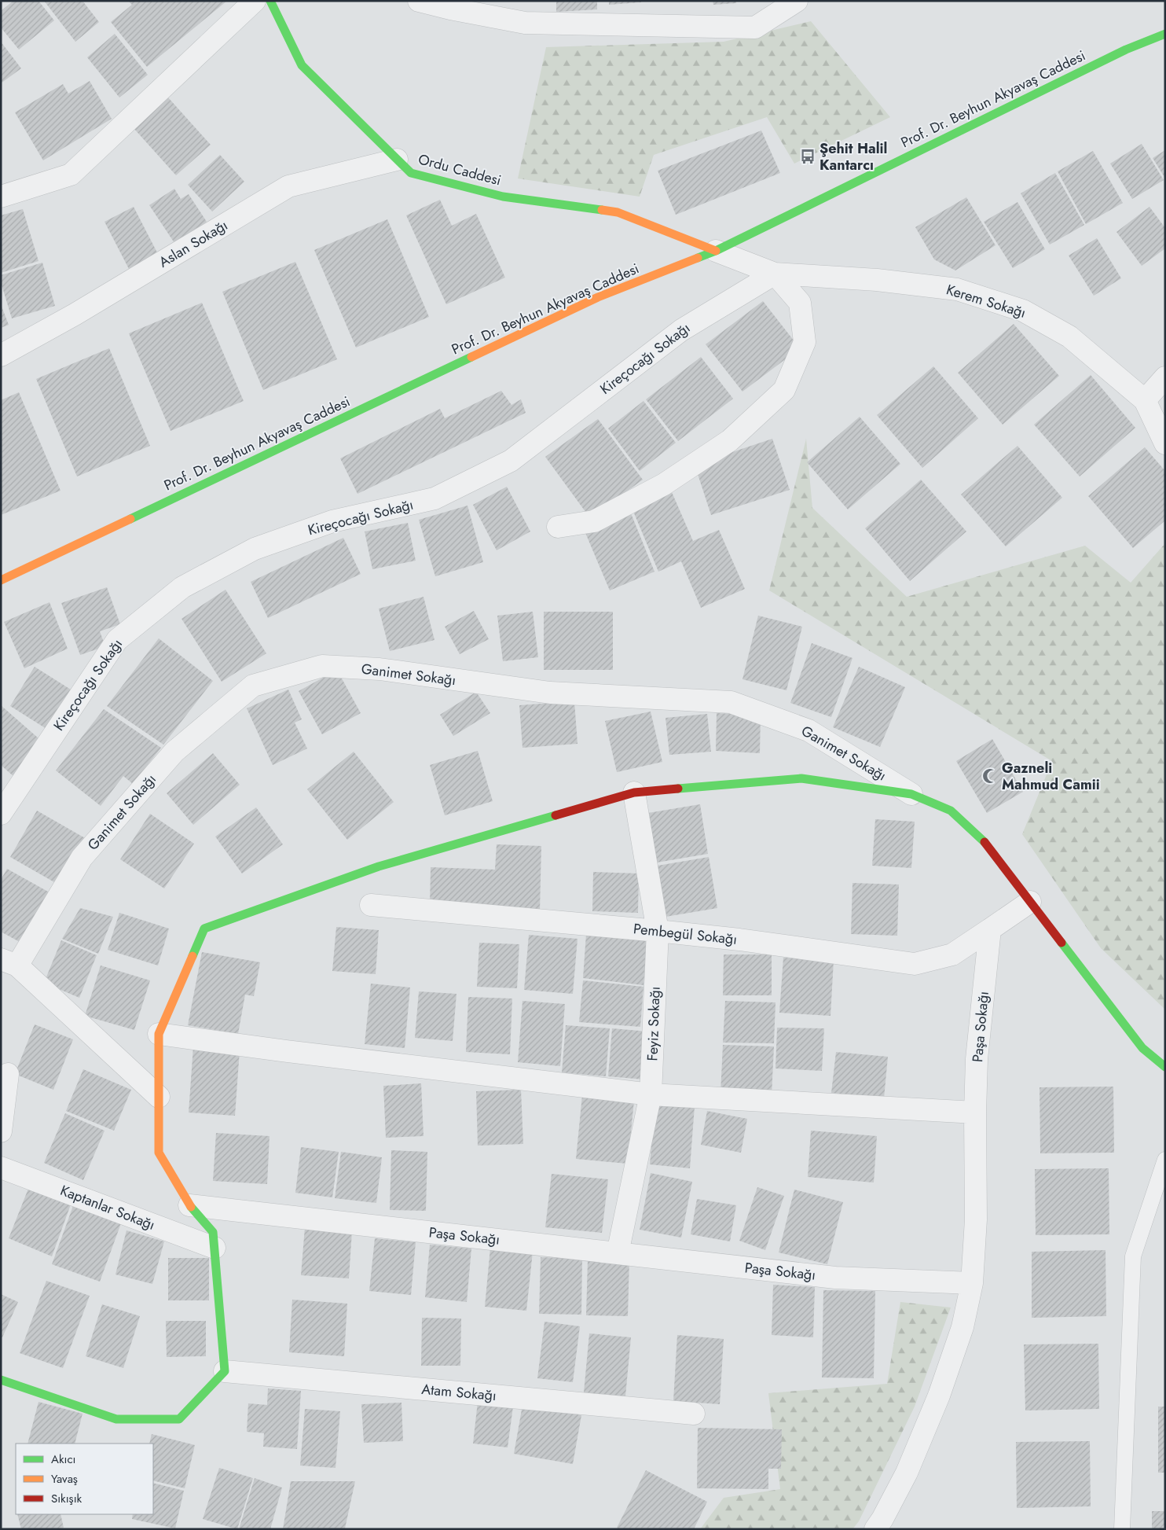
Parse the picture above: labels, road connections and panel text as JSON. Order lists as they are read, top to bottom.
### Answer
{
  "streets": {
    "street": [
      "Prof. Dr. Beyhun Akyavaş Caddesi",
      "Ordu Caddesi",
      "Aslan Sokağı",
      "Kerem Sokağı",
      "Kireçocağı Sokağı",
      "Ganimet Sokağı",
      "Pembegül Sokağı",
      "Feyiz Sokağı",
      "Paşa Sokağı",
      "Kaptanlar Sokağı",
      "Atam Sokağı"
    ]
  },
  "crossings": [
    ["Prof. Dr. Beyhun Akyavaş Caddesi", "Ordu Caddesi"],
    ["Ordu Caddesi", "Aslan Sokağı"],
    ["Kerem Sokağı", "Kireçocağı Sokağı"],
    ["Pembegül Sokağı", "Feyiz Sokağı"],
    ["Pembegül Sokağı", "Paşa Sokağı"],
    ["Feyiz Sokağı", "Paşa Sokağı"]
  ],
  "places": {
    "bus stop": ["Şehit Halil Kantarcı"],
    "mosque": ["Gazneli Mahmud Camii"]
  },
  "legend": ["Akıcı", "Yavaş", "Sıkışık"]
}
